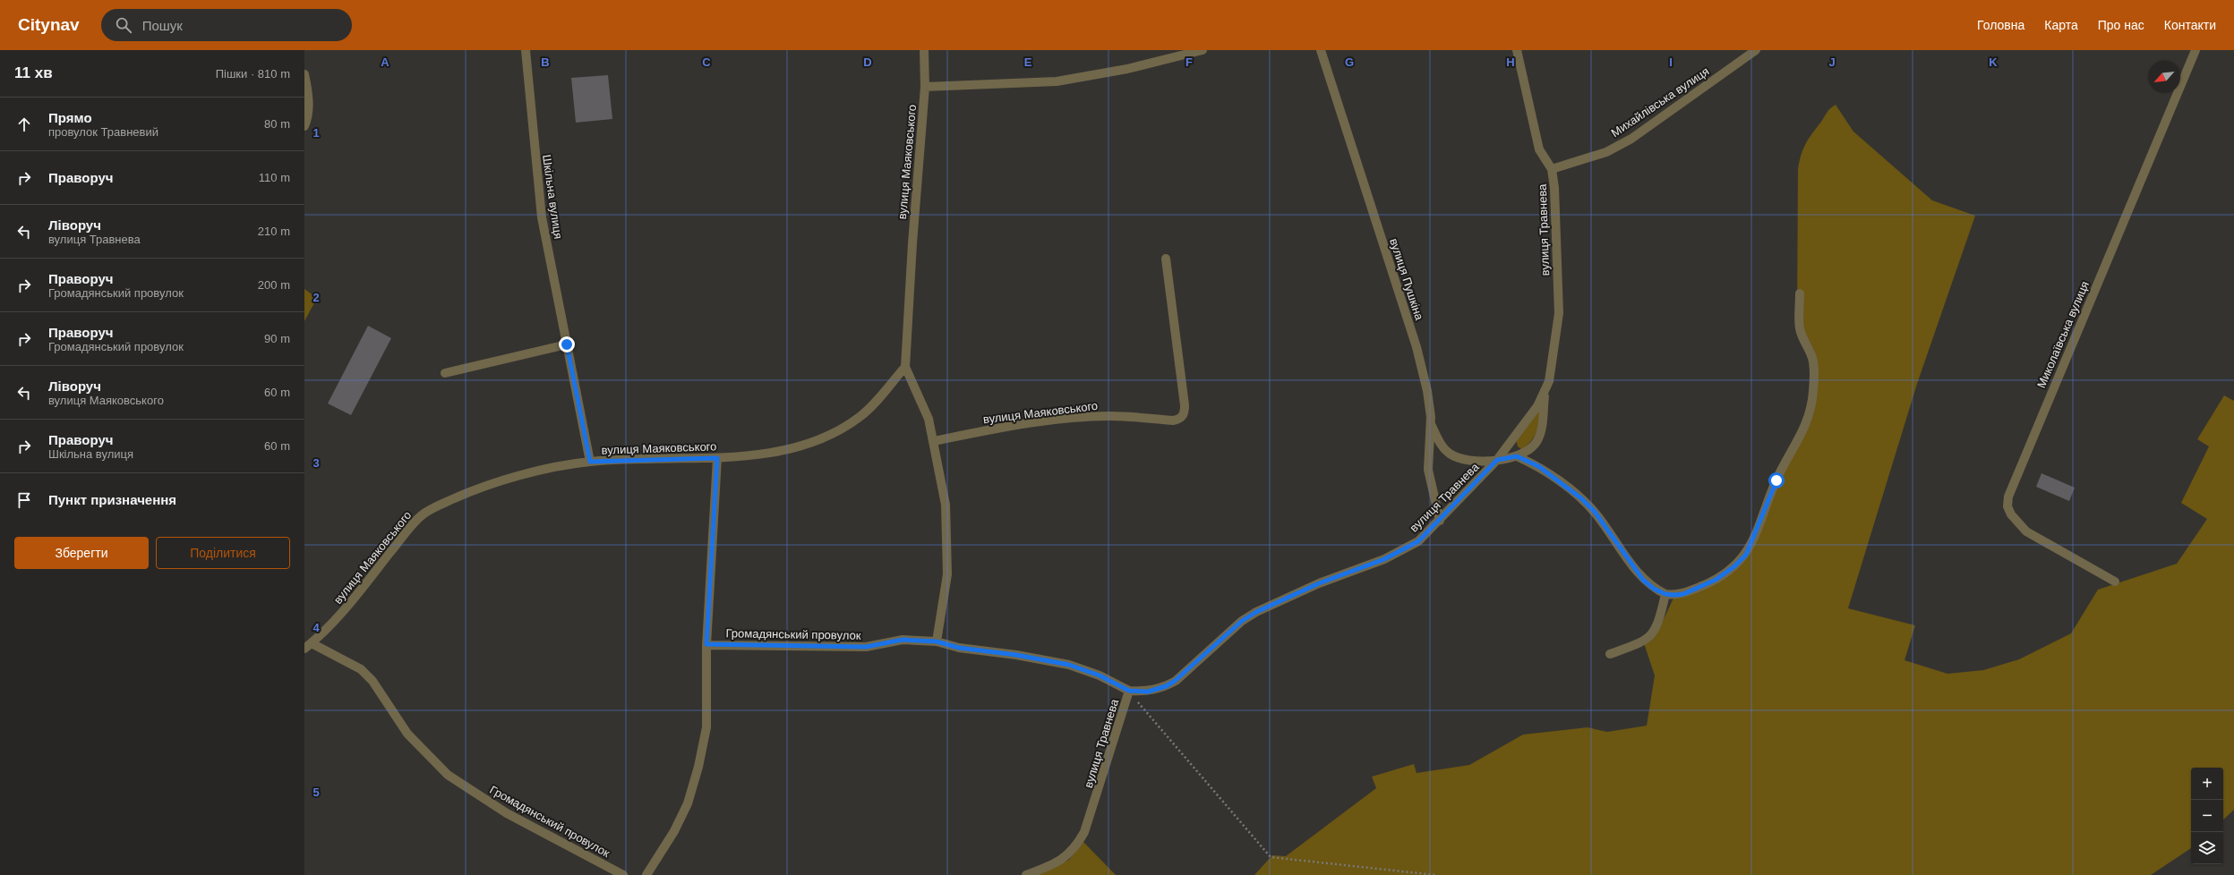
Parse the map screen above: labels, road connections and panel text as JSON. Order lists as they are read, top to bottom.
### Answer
{
  "streets": {
    "street": [
      "Михайлівська вулиця",
      "вулиця Маяковського",
      "Шкільна вулиця",
      "вулиця Травнева",
      "вулиця Пушкіна",
      "Миколаївська вулиця",
      "Громадянський провулок"
    ]
  },
  "crossings": [
    ["Михайлівська вулиця", "вулиця Травнева"],
    ["вулиця Маяковського", "Шкільна вулиця"],
    ["вулиця Маяковського", "Громадянський провулок"],
    ["вулиця Травнева", "вулиця Пушкіна"],
    ["вулиця Травнева", "Громадянський провулок"]
  ],
  "north": "bottom left",
  "page": {
    "header": "Citynav",
    "search": "Пошук",
    "nav": [
      "Головна",
      "Карта",
      "Про нас",
      "Контакти"
    ],
    "heading": ["11 хв", "Пішки · 810 m"],
    "list": [
      ["Прямо", "провулок Травневий", "80 m"],
      ["Праворуч", "110 m"],
      ["Ліворуч", "вулиця Травнева", "210 m"],
      ["Праворуч", "Громадянський провулок", "200 m"],
      ["Праворуч", "Громадянський провулок", "90 m"],
      ["Ліворуч", "вулиця Маяковського", "60 m"],
      ["Праворуч", "Шкільна вулиця", "60 m"],
      "Пункт призначення"
    ],
    "buttons": ["Зберегти", "Поділитися"],
    "map_buttons": ["+", "−"]
  },
  "grid": {
    "columns": [
      "A",
      "B",
      "C",
      "D",
      "E",
      "F",
      "G",
      "H",
      "I",
      "J",
      "K"
    ],
    "rows": [
      "1",
      "2",
      "3",
      "4",
      "5"
    ]
  }
}
